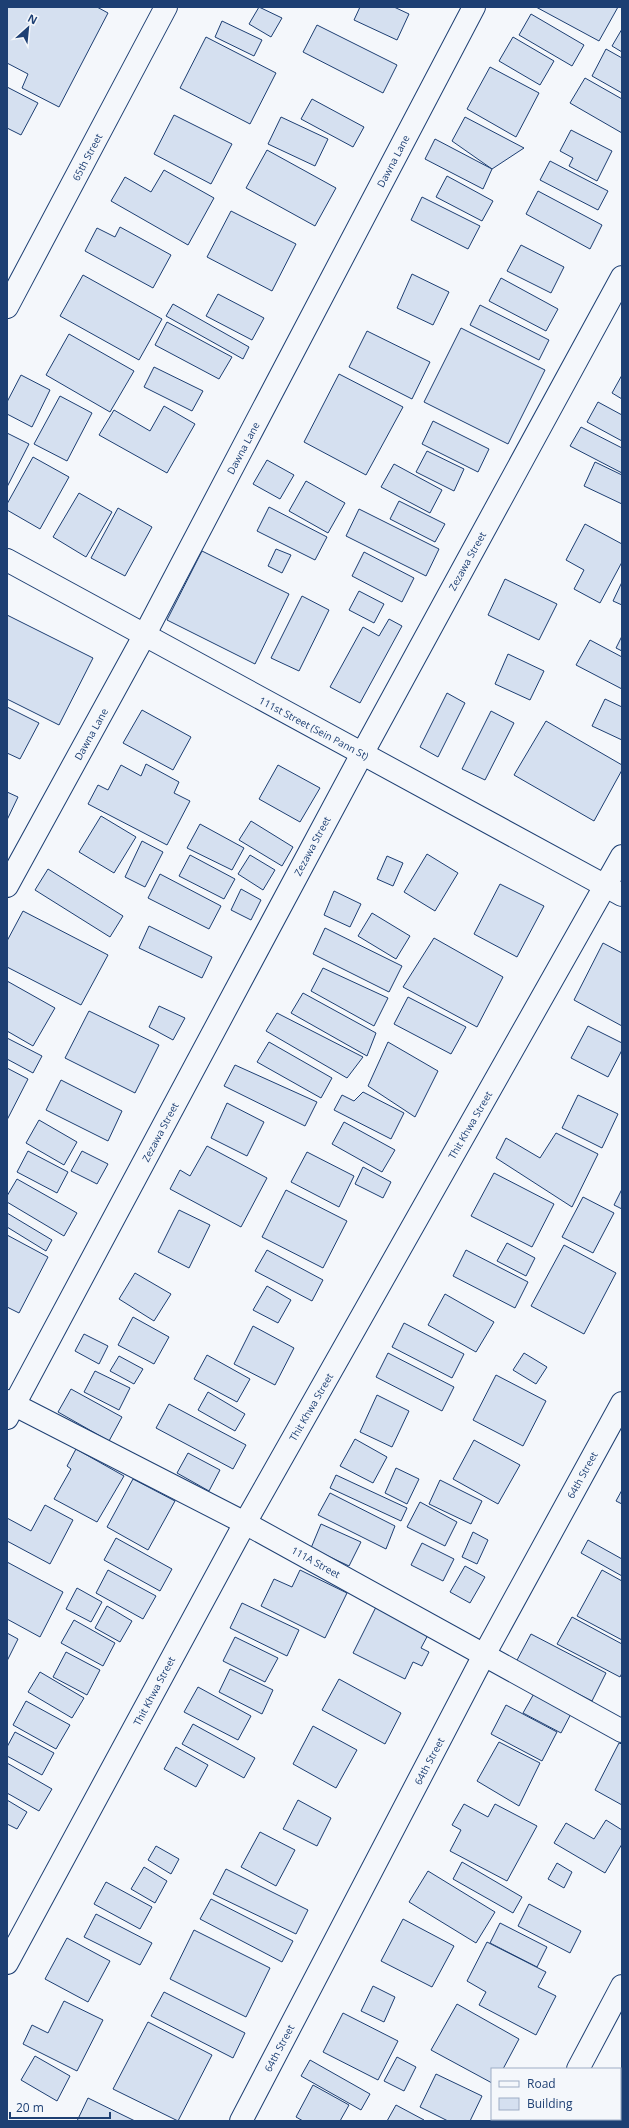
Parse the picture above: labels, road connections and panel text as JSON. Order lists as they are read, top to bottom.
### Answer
{
  "streets": {
    "street": [
      "65th Street",
      "Dawna Lane",
      "Zezawa Street",
      "111st Street (Sein Pann St)",
      "Thit Khwa Street",
      "64th Street",
      "111A Street"
    ]
  },
  "crossings": [
    ["Dawna Lane", "111st Street (Sein Pann St)"],
    ["Zezawa Street", "111st Street (Sein Pann St)"],
    ["Zezawa Street", "111A Street"],
    ["111st Street (Sein Pann St)", "Thit Khwa Street"],
    ["Thit Khwa Street", "111A Street"],
    ["64th Street", "111A Street"]
  ],
  "legend": ["Road", "Building"],
  "scale_bar": "20 m",
  "north": "top right"
}
